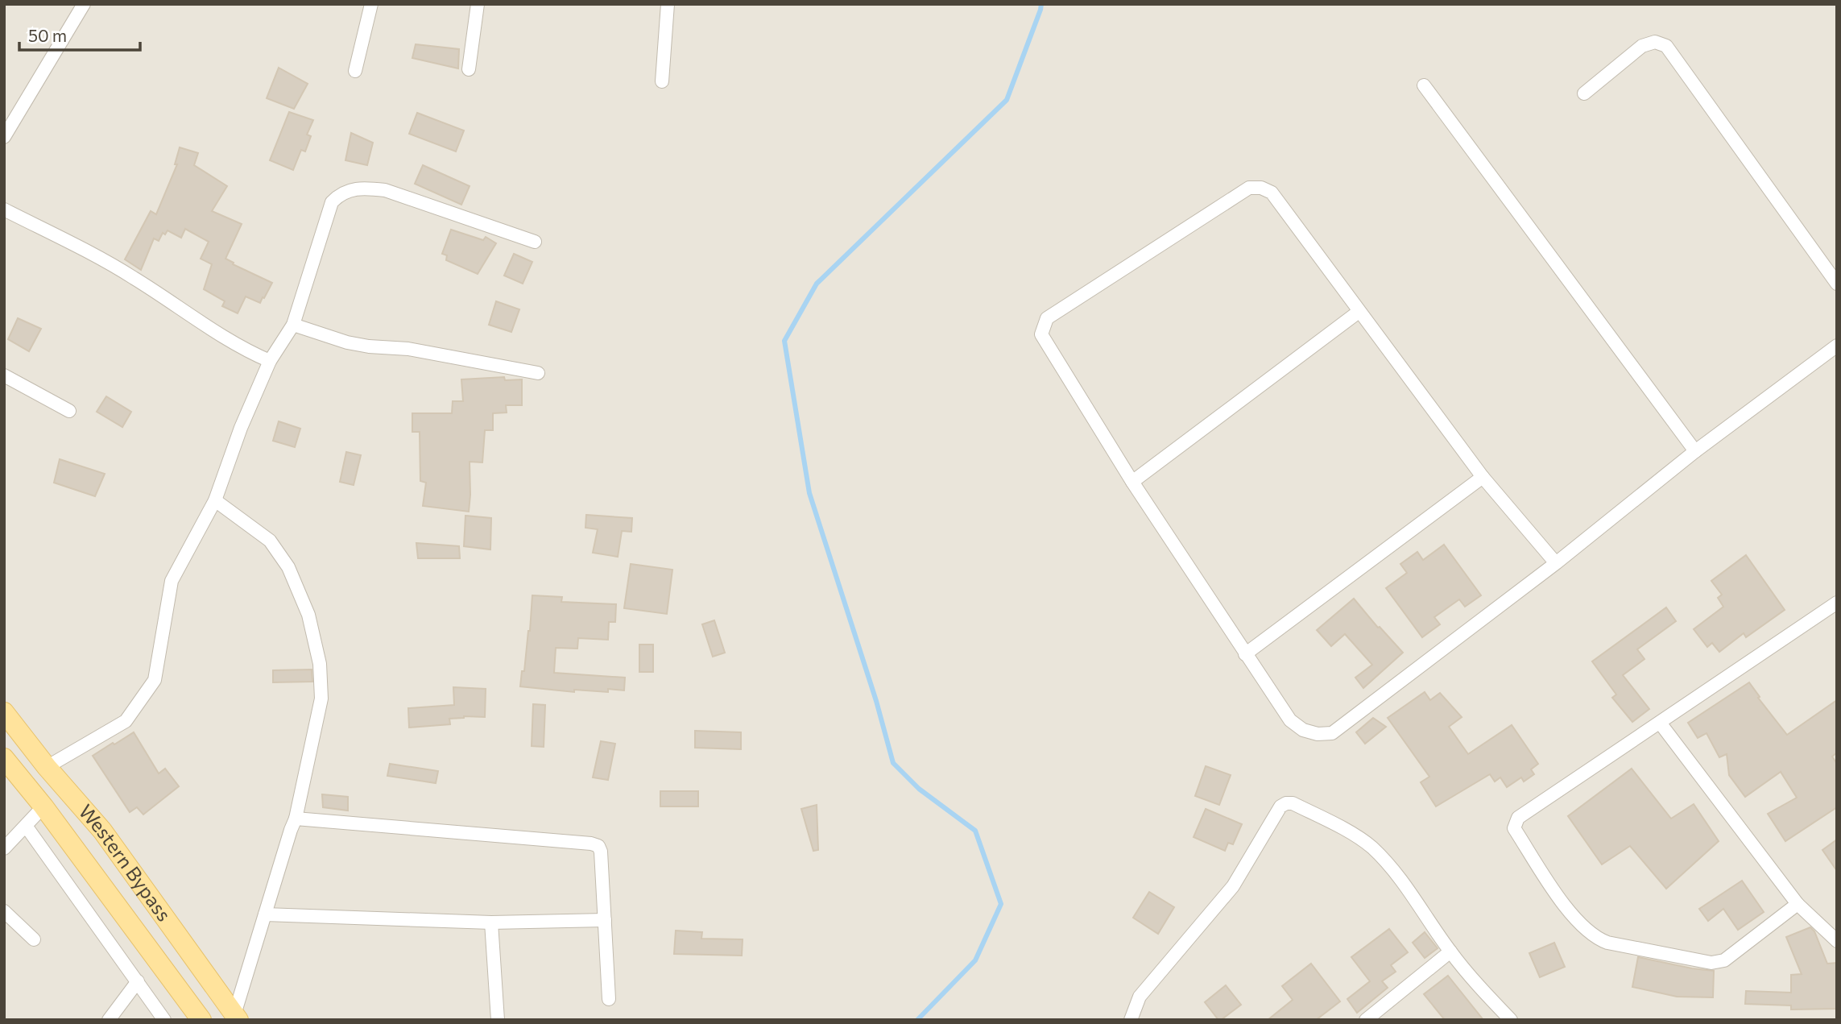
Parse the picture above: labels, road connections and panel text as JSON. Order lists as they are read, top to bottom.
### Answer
{
  "streets": {
    "main road": ["Western Bypass"]
  },
  "scale_bar": "50 m"
}
